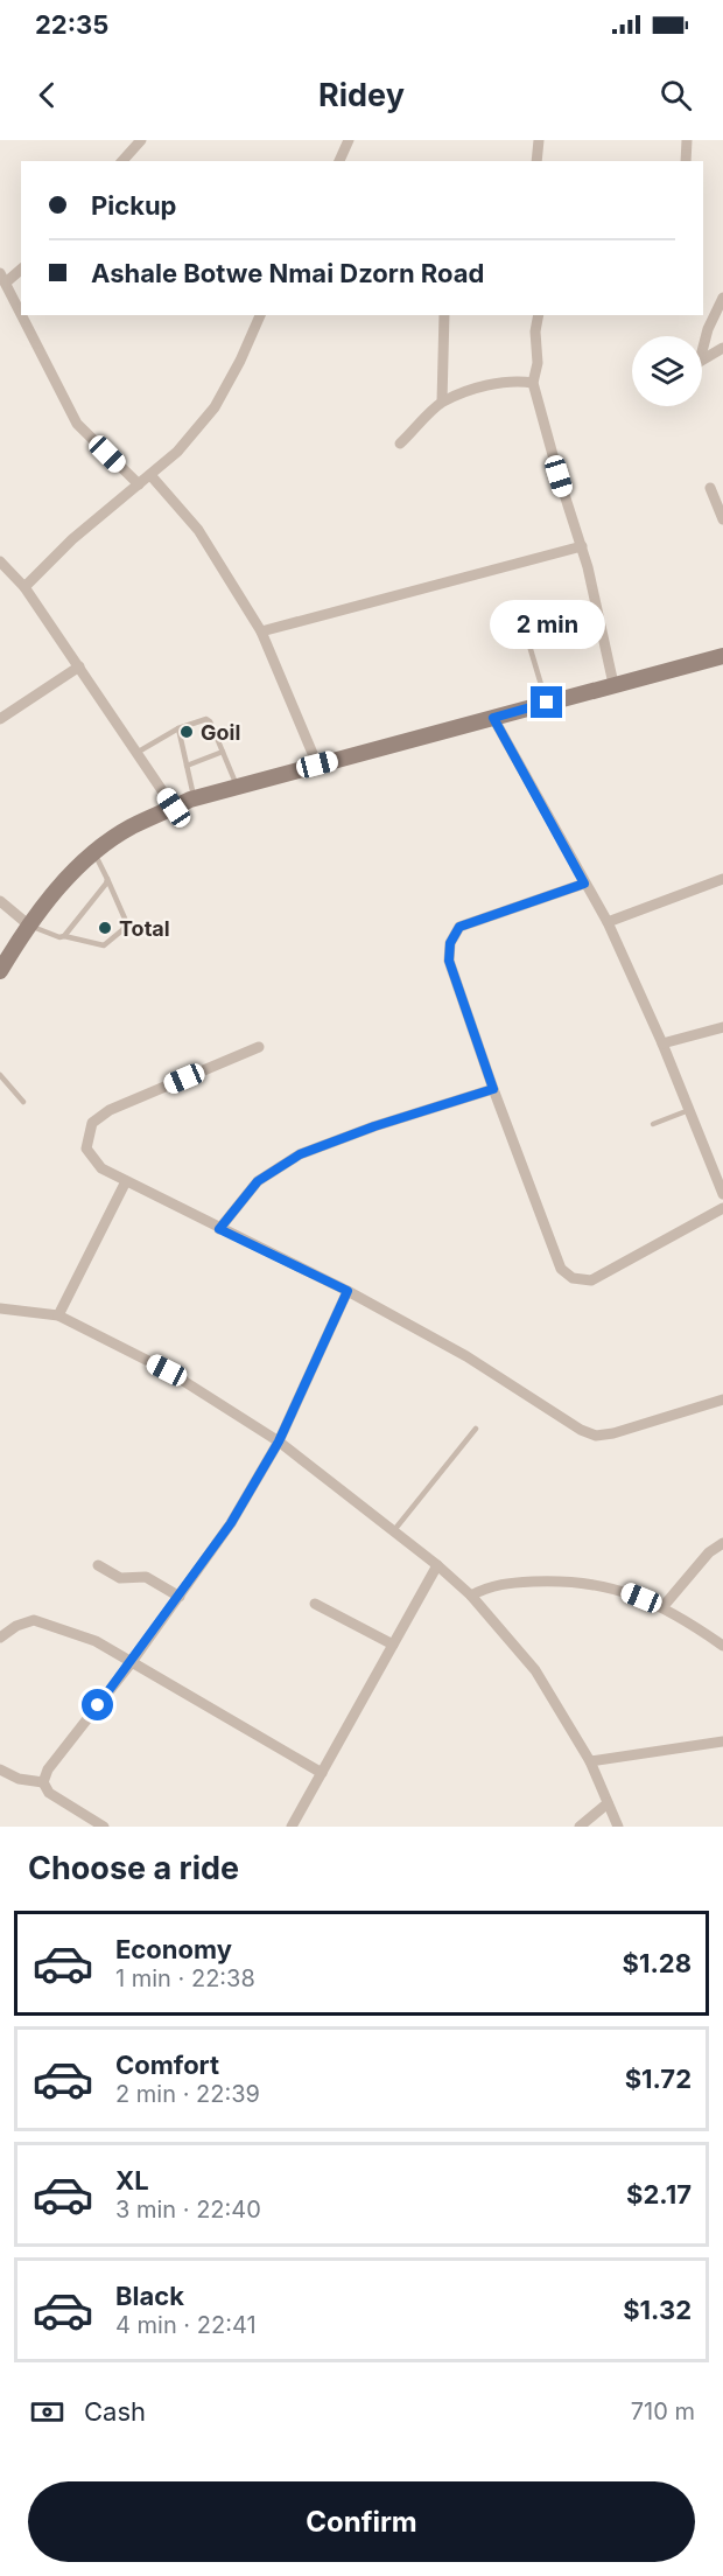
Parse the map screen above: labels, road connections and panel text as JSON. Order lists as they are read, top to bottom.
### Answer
{
  "places": ["Goil", "Total"],
  "page": {
    "status": "22:35",
    "header": "Ridey",
    "banner": ["Pickup", "Ashale Botwe Nmai Dzorn Road"],
    "bubble": "2 min",
    "heading": "Choose a ride",
    "list": [
      {
        "name": "Economy",
        "note": "1 min · 22:38",
        "value": "$1.28"
      },
      {
        "name": "Comfort",
        "note": "2 min · 22:39",
        "value": "$1.72"
      },
      {
        "name": "XL",
        "note": "3 min · 22:40",
        "value": "$2.17"
      },
      {
        "name": "Black",
        "note": "4 min · 22:41",
        "value": "$1.32"
      }
    ],
    "pay": ["Cash", "710 m"],
    "buttons": "Confirm"
  }
}
